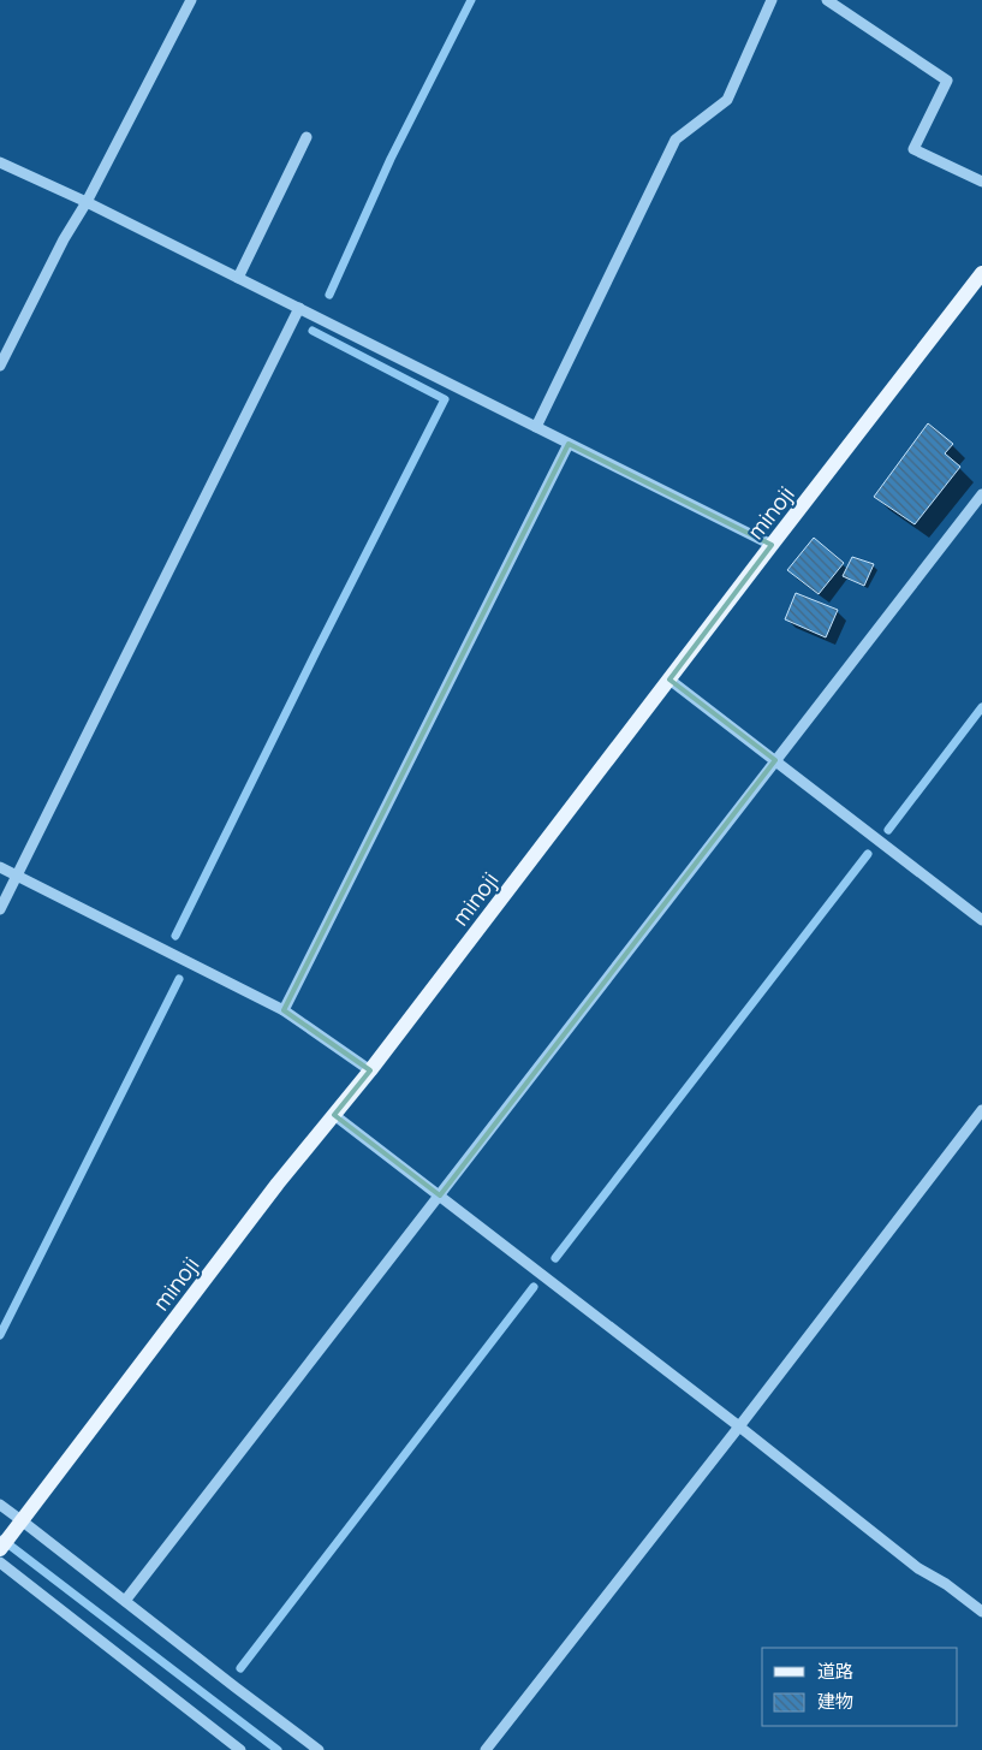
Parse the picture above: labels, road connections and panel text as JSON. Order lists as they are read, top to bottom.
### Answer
{
  "streets": {
    "main road": ["minoji"]
  },
  "legend": ["道路", "建物"]
}
